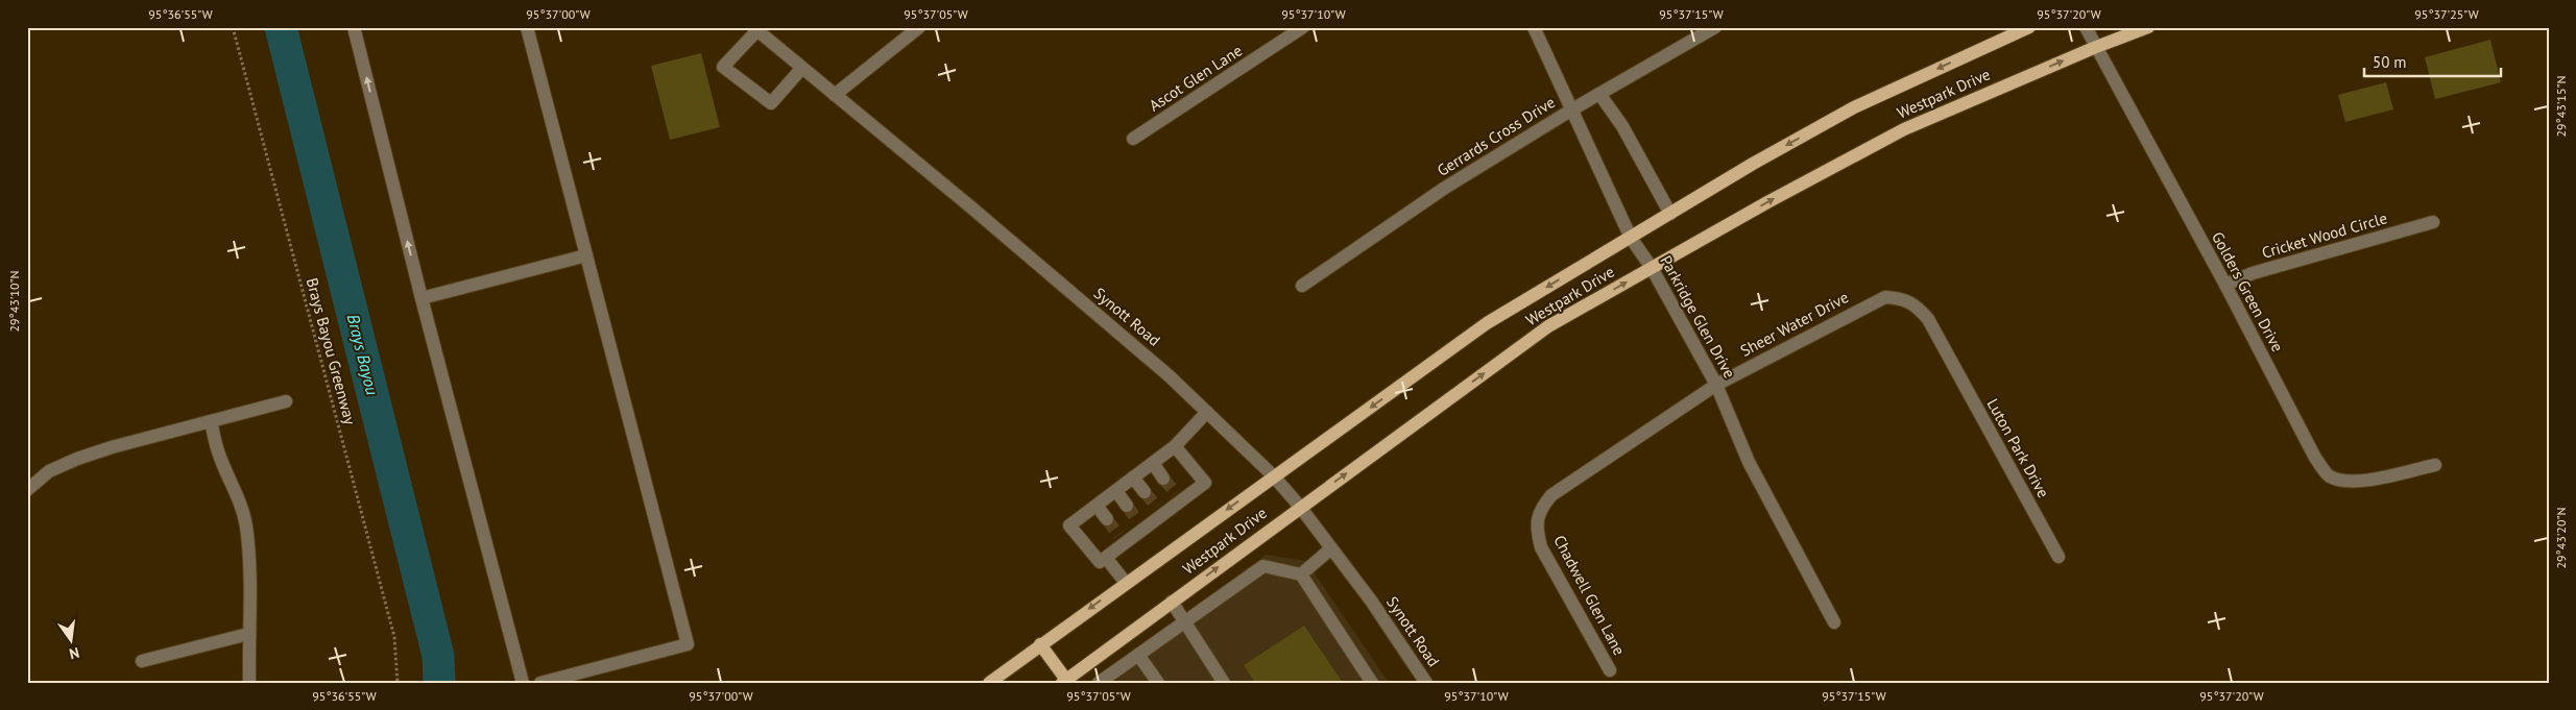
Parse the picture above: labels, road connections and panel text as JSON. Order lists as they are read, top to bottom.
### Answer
{
  "streets": {
    "main road": ["Westpark Drive"],
    "street": [
      "Ascot Glen Lane",
      "Gerrards Cross Drive",
      "Cricket Wood Circle",
      "Golders Green Drive",
      "Synott Road",
      "Parkridge Glen Drive",
      "Sheer Water Drive",
      "Luton Park Drive",
      "Chadwell Glen Lane"
    ],
    "path": ["Brays Bayou Greenway"]
  },
  "crossings": [
    ["Westpark Drive", "Golders Green Drive"],
    ["Westpark Drive", "Synott Road"],
    ["Westpark Drive", "Parkridge Glen Drive"],
    ["Gerrards Cross Drive", "Parkridge Glen Drive"],
    ["Cricket Wood Circle", "Golders Green Drive"],
    ["Parkridge Glen Drive", "Sheer Water Drive"],
    ["Sheer Water Drive", "Luton Park Drive"],
    ["Sheer Water Drive", "Chadwell Glen Lane"]
  ],
  "water": ["Brays Bayou"],
  "scale_bar": "50 m",
  "north": "bottom",
  "coordinates": [
    "95°36'55\"W",
    "95°37'00\"W",
    "95°37'05\"W",
    "95°37'10\"W",
    "95°37'15\"W",
    "95°37'20\"W",
    "95°37'25\"W",
    "29°43'15\"N",
    "29°43'10\"N",
    "29°43'20\"N"
  ]
}
